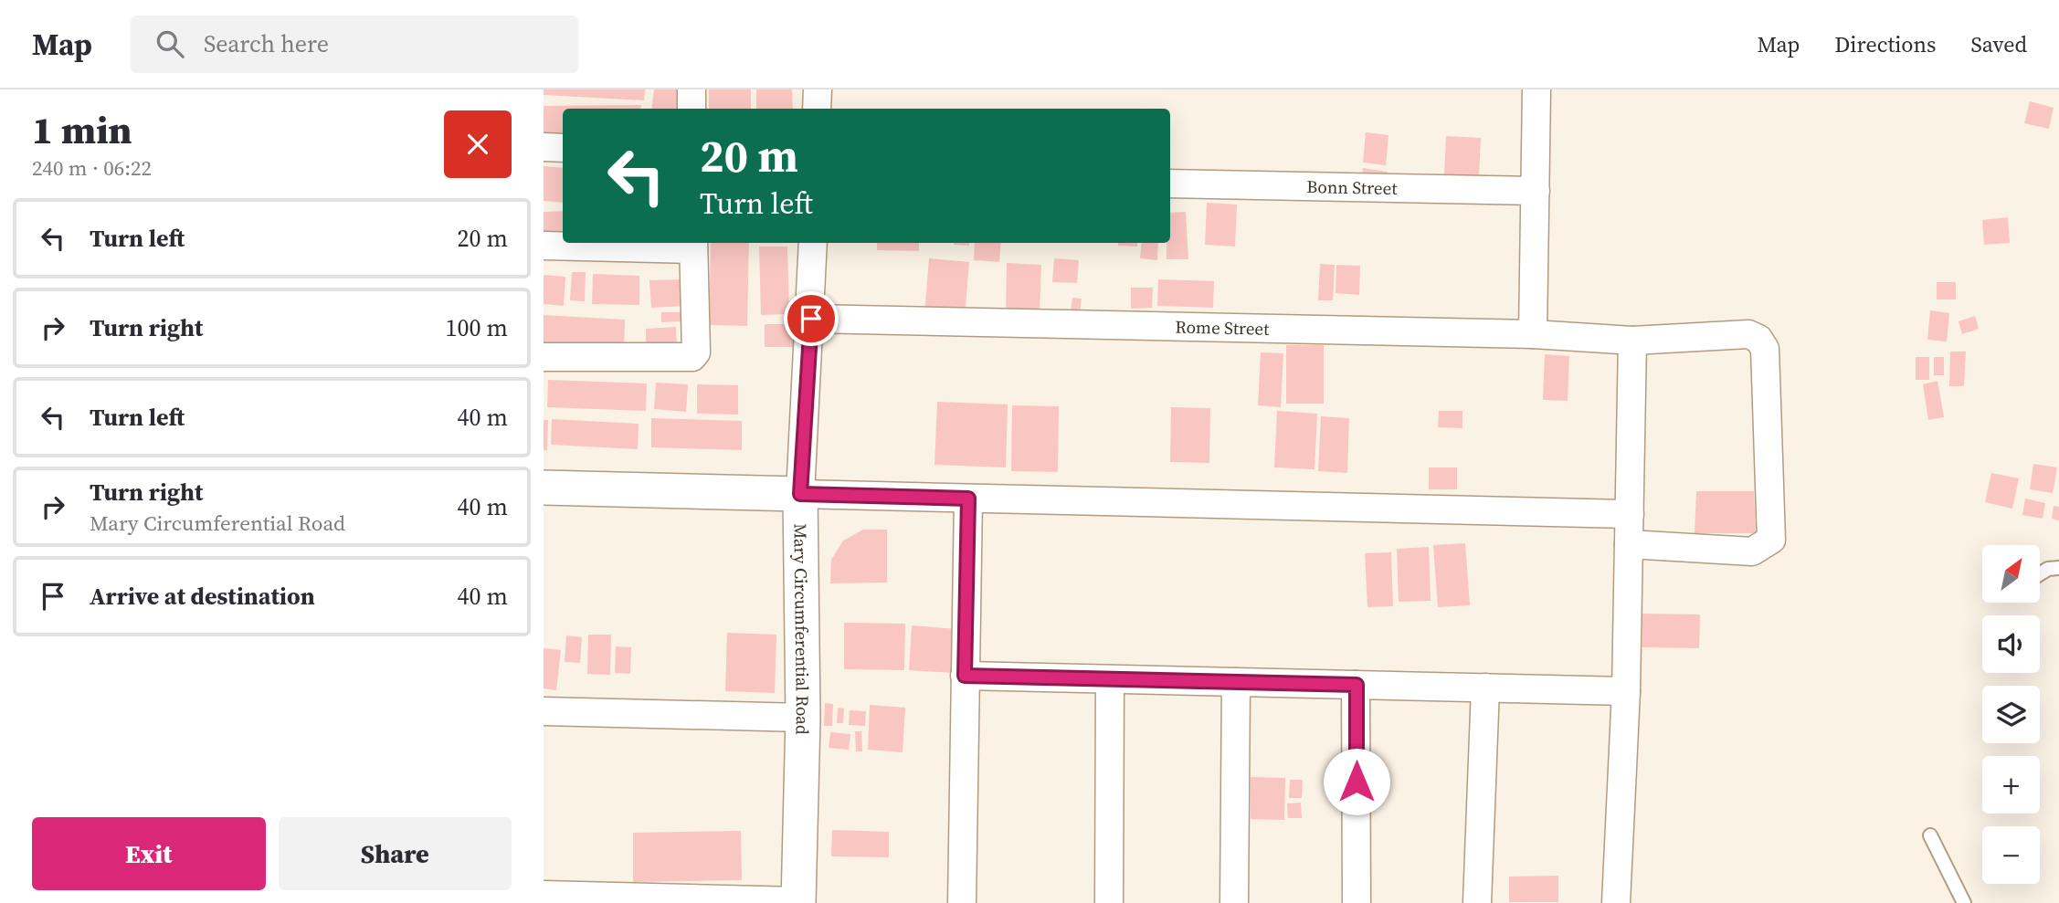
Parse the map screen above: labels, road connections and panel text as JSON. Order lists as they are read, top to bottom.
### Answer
{
  "streets": {
    "street": ["Bonn Street", "Rome Street", "Mary Circumferential Road"]
  },
  "crossings": [
    ["Rome Street", "Mary Circumferential Road"]
  ],
  "north": "top right",
  "page": {
    "header": "Map",
    "search": "Search here",
    "nav": ["Map", "Directions", "Saved"],
    "heading": ["1 min", "240 m · 06:22"],
    "turn": ["20 m", "Turn left"],
    "list": [
      {
        "name": "Turn left",
        "value": "20 m"
      },
      {
        "name": "Turn right",
        "value": "100 m"
      },
      {
        "name": "Turn left",
        "value": "40 m"
      },
      {
        "name": "Turn right",
        "note": "Mary Circumferential Road",
        "value": "40 m"
      },
      {
        "name": "Arrive at destination",
        "value": "40 m"
      }
    ],
    "map_buttons": ["+", "−"],
    "buttons": ["Exit", "Share"]
  }
}
